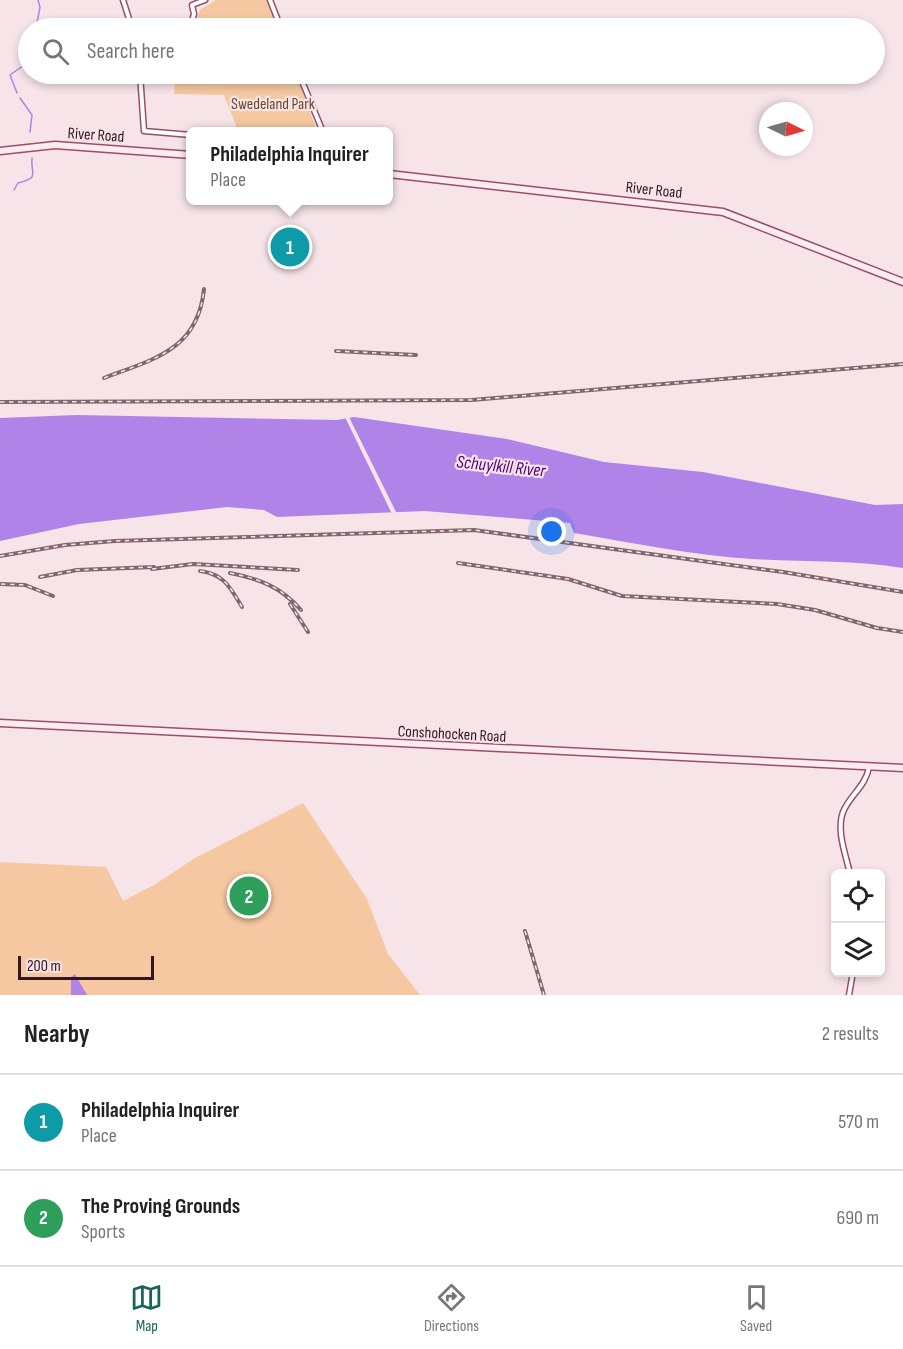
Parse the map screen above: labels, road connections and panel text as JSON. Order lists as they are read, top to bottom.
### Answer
{
  "streets": {
    "main road": ["River Road", "Conshohocken Road"]
  },
  "water": ["Schuylkill River"],
  "parks": ["Swedeland Park"],
  "scale_bar": "200 m",
  "north": "right",
  "page": {
    "search": "Search here",
    "popup": ["Philadelphia Inquirer", "Place"],
    "pins": ["1", "2"],
    "scale": "200 m",
    "heading": ["Nearby", "2 results"],
    "list": [
      {
        "mark": "1",
        "name": "Philadelphia Inquirer",
        "note": "Place",
        "value": "570 m"
      },
      {
        "mark": "2",
        "name": "The Proving Grounds",
        "note": "Sports",
        "value": "690 m"
      }
    ],
    "nav": ["Map", "Directions", "Saved"]
  }
}
